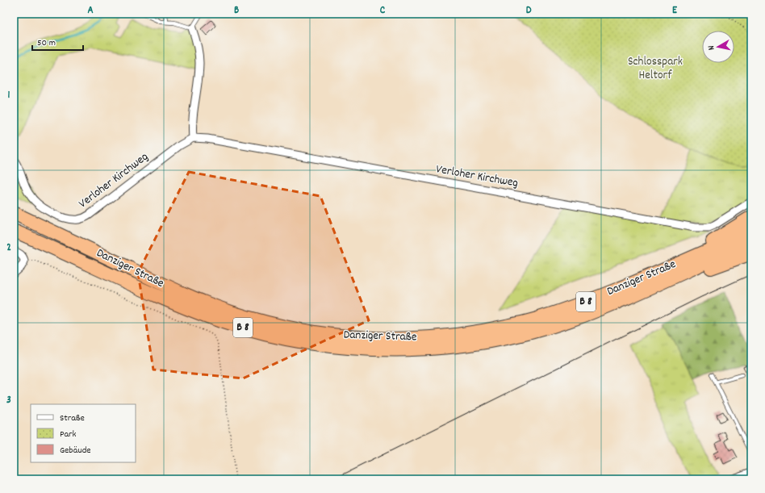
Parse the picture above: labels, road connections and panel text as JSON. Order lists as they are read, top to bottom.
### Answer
{
  "streets": {
    "highway": ["Danziger Straße", "B 8"],
    "street": ["Verloher Kirchweg"]
  },
  "parks": ["Schlosspark Heltorf"],
  "legend": ["Straße", "Park", "Gebäude"],
  "scale_bar": "50 m",
  "north": "left",
  "grid": {
    "columns": [
      "A",
      "B",
      "C",
      "D",
      "E"
    ],
    "rows": ["1", "2", "3"]
  }
}
